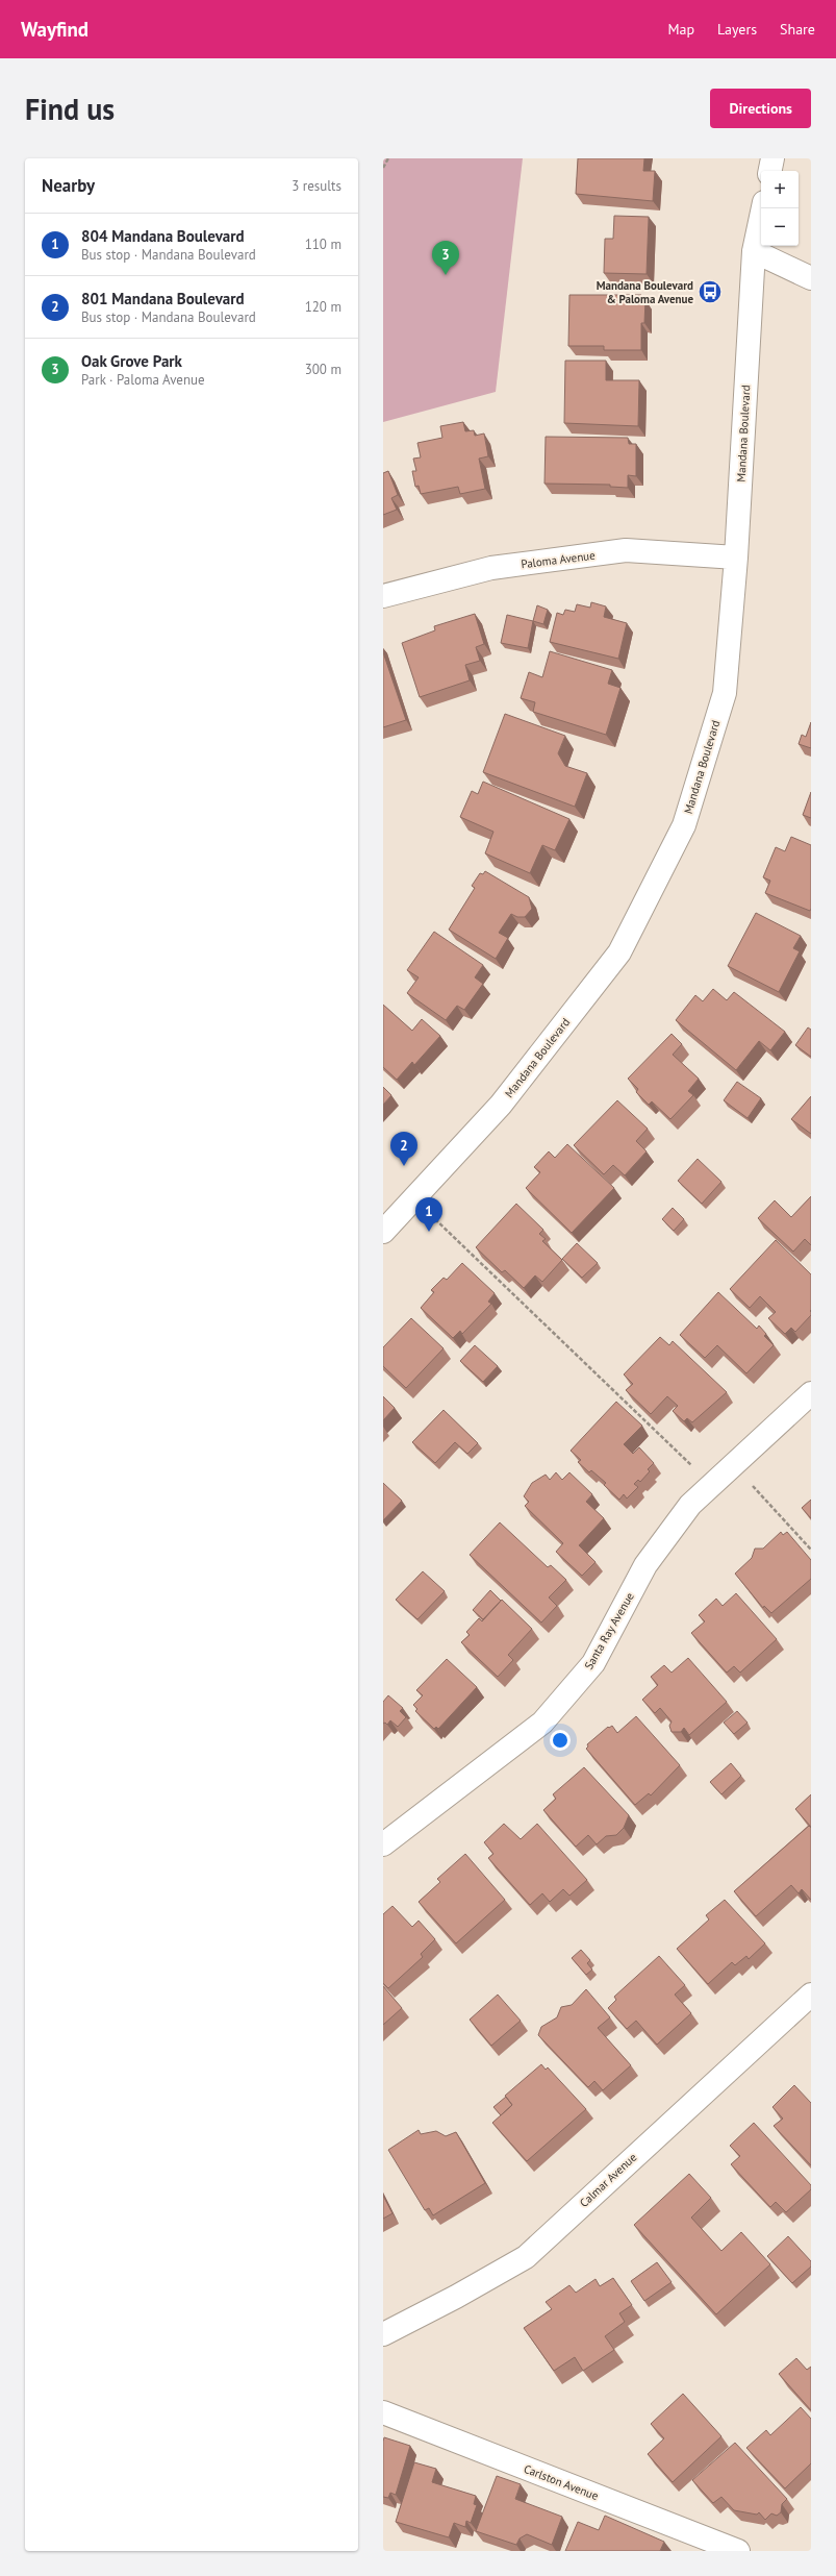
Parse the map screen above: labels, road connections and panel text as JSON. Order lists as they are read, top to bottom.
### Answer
{
  "streets": {
    "street": [
      "Mandana Boulevard",
      "Paloma Avenue",
      "Santa Ray Avenue",
      "Calmar Avenue",
      "Carlston Avenue"
    ]
  },
  "crossings": [
    ["Mandana Boulevard", "Paloma Avenue"]
  ],
  "places": {
    "bus stop": ["Mandana Boulevard & Paloma Avenue"]
  },
  "page": {
    "header": "Wayfind",
    "nav": ["Map", "Layers", "Share"],
    "buttons": "Directions",
    "title": "Find us",
    "heading": ["Nearby", "3 results"],
    "map_buttons": ["+", "−"],
    "list": [
      {
        "mark": "1",
        "name": "804 Mandana Boulevard",
        "note": "Bus stop · Mandana Boulevard",
        "value": "110 m"
      },
      {
        "mark": "2",
        "name": "801 Mandana Boulevard",
        "note": "Bus stop · Mandana Boulevard",
        "value": "120 m"
      },
      {
        "mark": "3",
        "name": "Oak Grove Park",
        "note": "Park · Paloma Avenue",
        "value": "300 m"
      }
    ],
    "pins": ["3", "2", "1"]
  }
}
